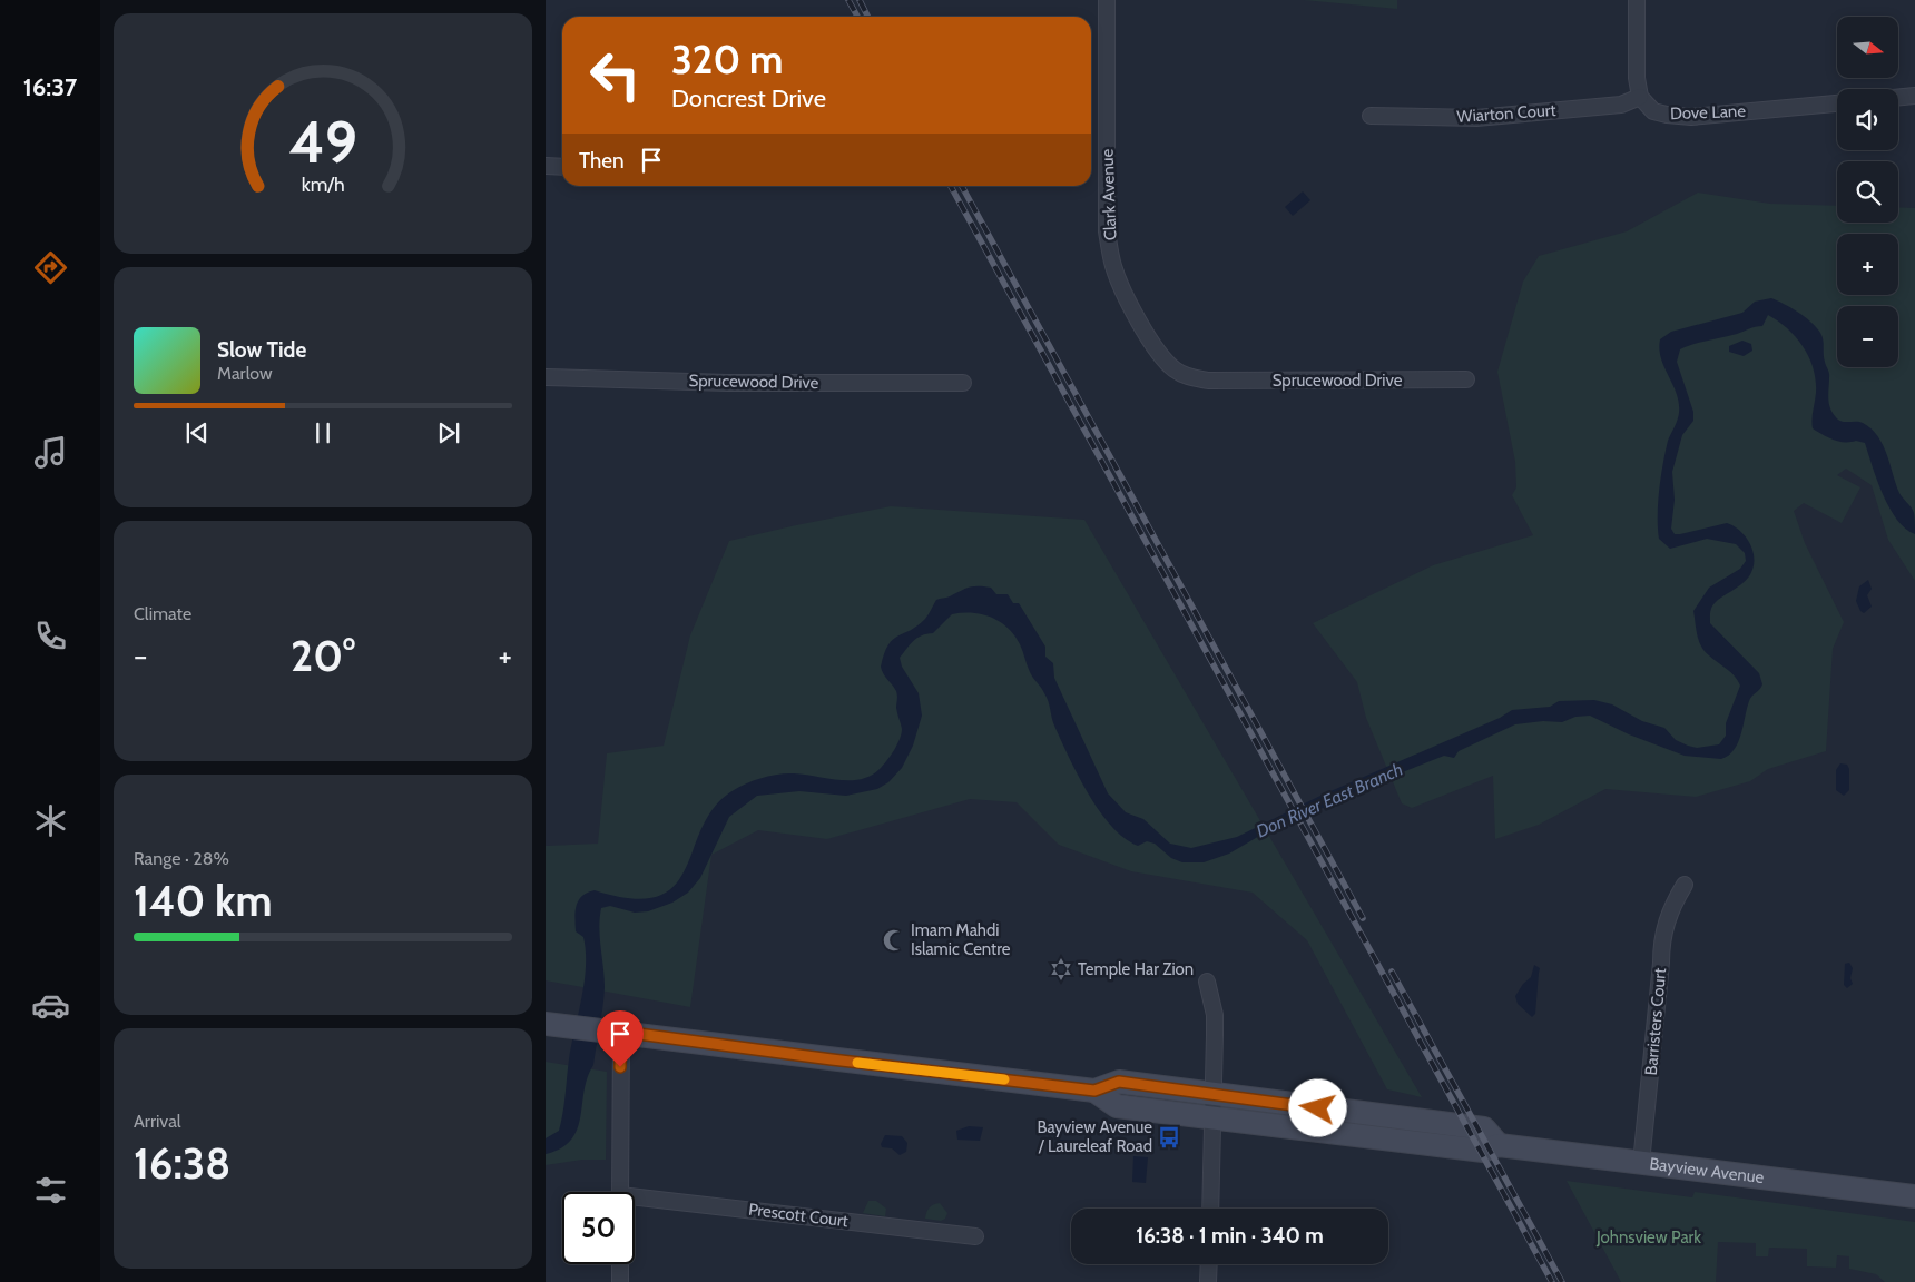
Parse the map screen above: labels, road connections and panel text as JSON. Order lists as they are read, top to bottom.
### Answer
{
  "streets": {
    "main road": ["Bayview Avenue"],
    "street": [
      "Dove Lane",
      "Wiarton Court",
      "Clark Avenue",
      "Sprucewood Drive",
      "Barristers Court",
      "Prescott Court"
    ]
  },
  "crossings": [
    ["Dove Lane", "Wiarton Court"],
    ["Clark Avenue", "Sprucewood Drive"],
    ["Barristers Court", "Bayview Avenue"]
  ],
  "water": ["Don River East Branch"],
  "parks": ["Johnsview Park"],
  "places": {
    "mosque": ["Imam Mahdi Islamic Centre"],
    "synagogue": ["Temple Har Zion"],
    "bus stop": ["Bayview Avenue / Laureleaf Road"]
  },
  "north": "right",
  "page": {
    "tabs": "16:37",
    "map_buttons": ["+", "−"],
    "turn": ["320 m", "Doncrest Drive"],
    "then": "Then",
    "song": ["Slow Tide", "Marlow"],
    "tile": [
      "Climate",
      ["Range · 28%", "140 km"],
      ["Arrival", "16:38"]
    ],
    "heat": ["−", "20°", "+"],
    "limit": "50",
    "trip": "16:38 · 1 min · 340 m",
    "gauge": ["49", "km/h"]
  }
}
